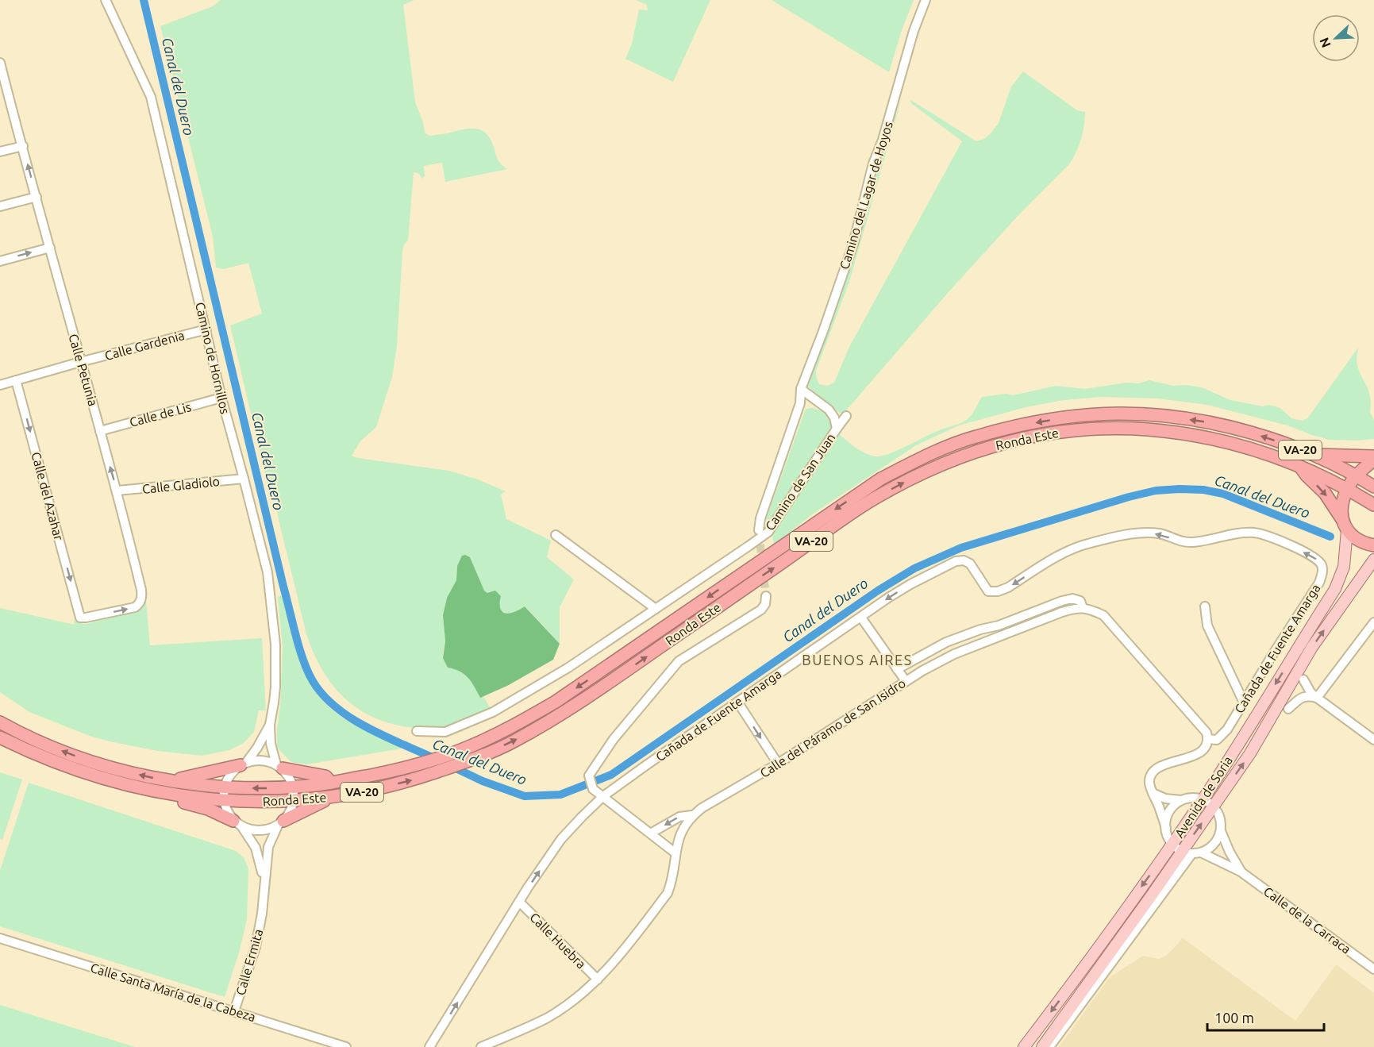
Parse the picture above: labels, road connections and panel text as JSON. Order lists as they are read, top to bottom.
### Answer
{
  "streets": {
    "highway": ["Ronda Este", "VA-20"],
    "main road": ["Avenida de Soria"],
    "street": [
      "Camino del Lagar de Hoyos",
      "Calle Gardenia",
      "Camino de Hornillos",
      "Calle Petunia",
      "Calle de Lis",
      "Camino de San Juan",
      "Calle Gladiolo",
      "Calle del Azahar",
      "Cañada de Fuente Amarga",
      "Calle del Páramo de San Isidro",
      "Calle de la Carraca",
      "Calle Huebra",
      "Calle Ermita",
      "Calle Santa María de la Cabeza"
    ]
  },
  "crossings": [
    ["Calle Gardenia", "Camino de Hornillos"],
    ["Calle Gardenia", "Calle Petunia"],
    ["Calle Gardenia", "Calle del Azahar"],
    ["Camino de Hornillos", "Calle de Lis"],
    ["Camino de Hornillos", "Ronda Este"],
    ["Camino de Hornillos", "Calle Gladiolo"],
    ["Calle Petunia", "Calle de Lis"],
    ["Calle Petunia", "Calle Gladiolo"],
    ["Calle Petunia", "Calle del Azahar"],
    ["Ronda Este", "Calle Ermita"],
    ["Cañada de Fuente Amarga", "Calle del Páramo de San Isidro"],
    ["Cañada de Fuente Amarga", "Calle Huebra"],
    ["Calle del Páramo de San Isidro", "Calle Huebra"],
    ["Avenida de Soria", "Calle de la Carraca"],
    ["Calle Ermita", "Calle Santa María de la Cabeza"]
  ],
  "one_way": ["Calle del Azahar"],
  "districts": ["BUENOS AIRES"],
  "water": ["Canal del Duero"],
  "scale_bar": "100 m",
  "north": "bottom left"
}
